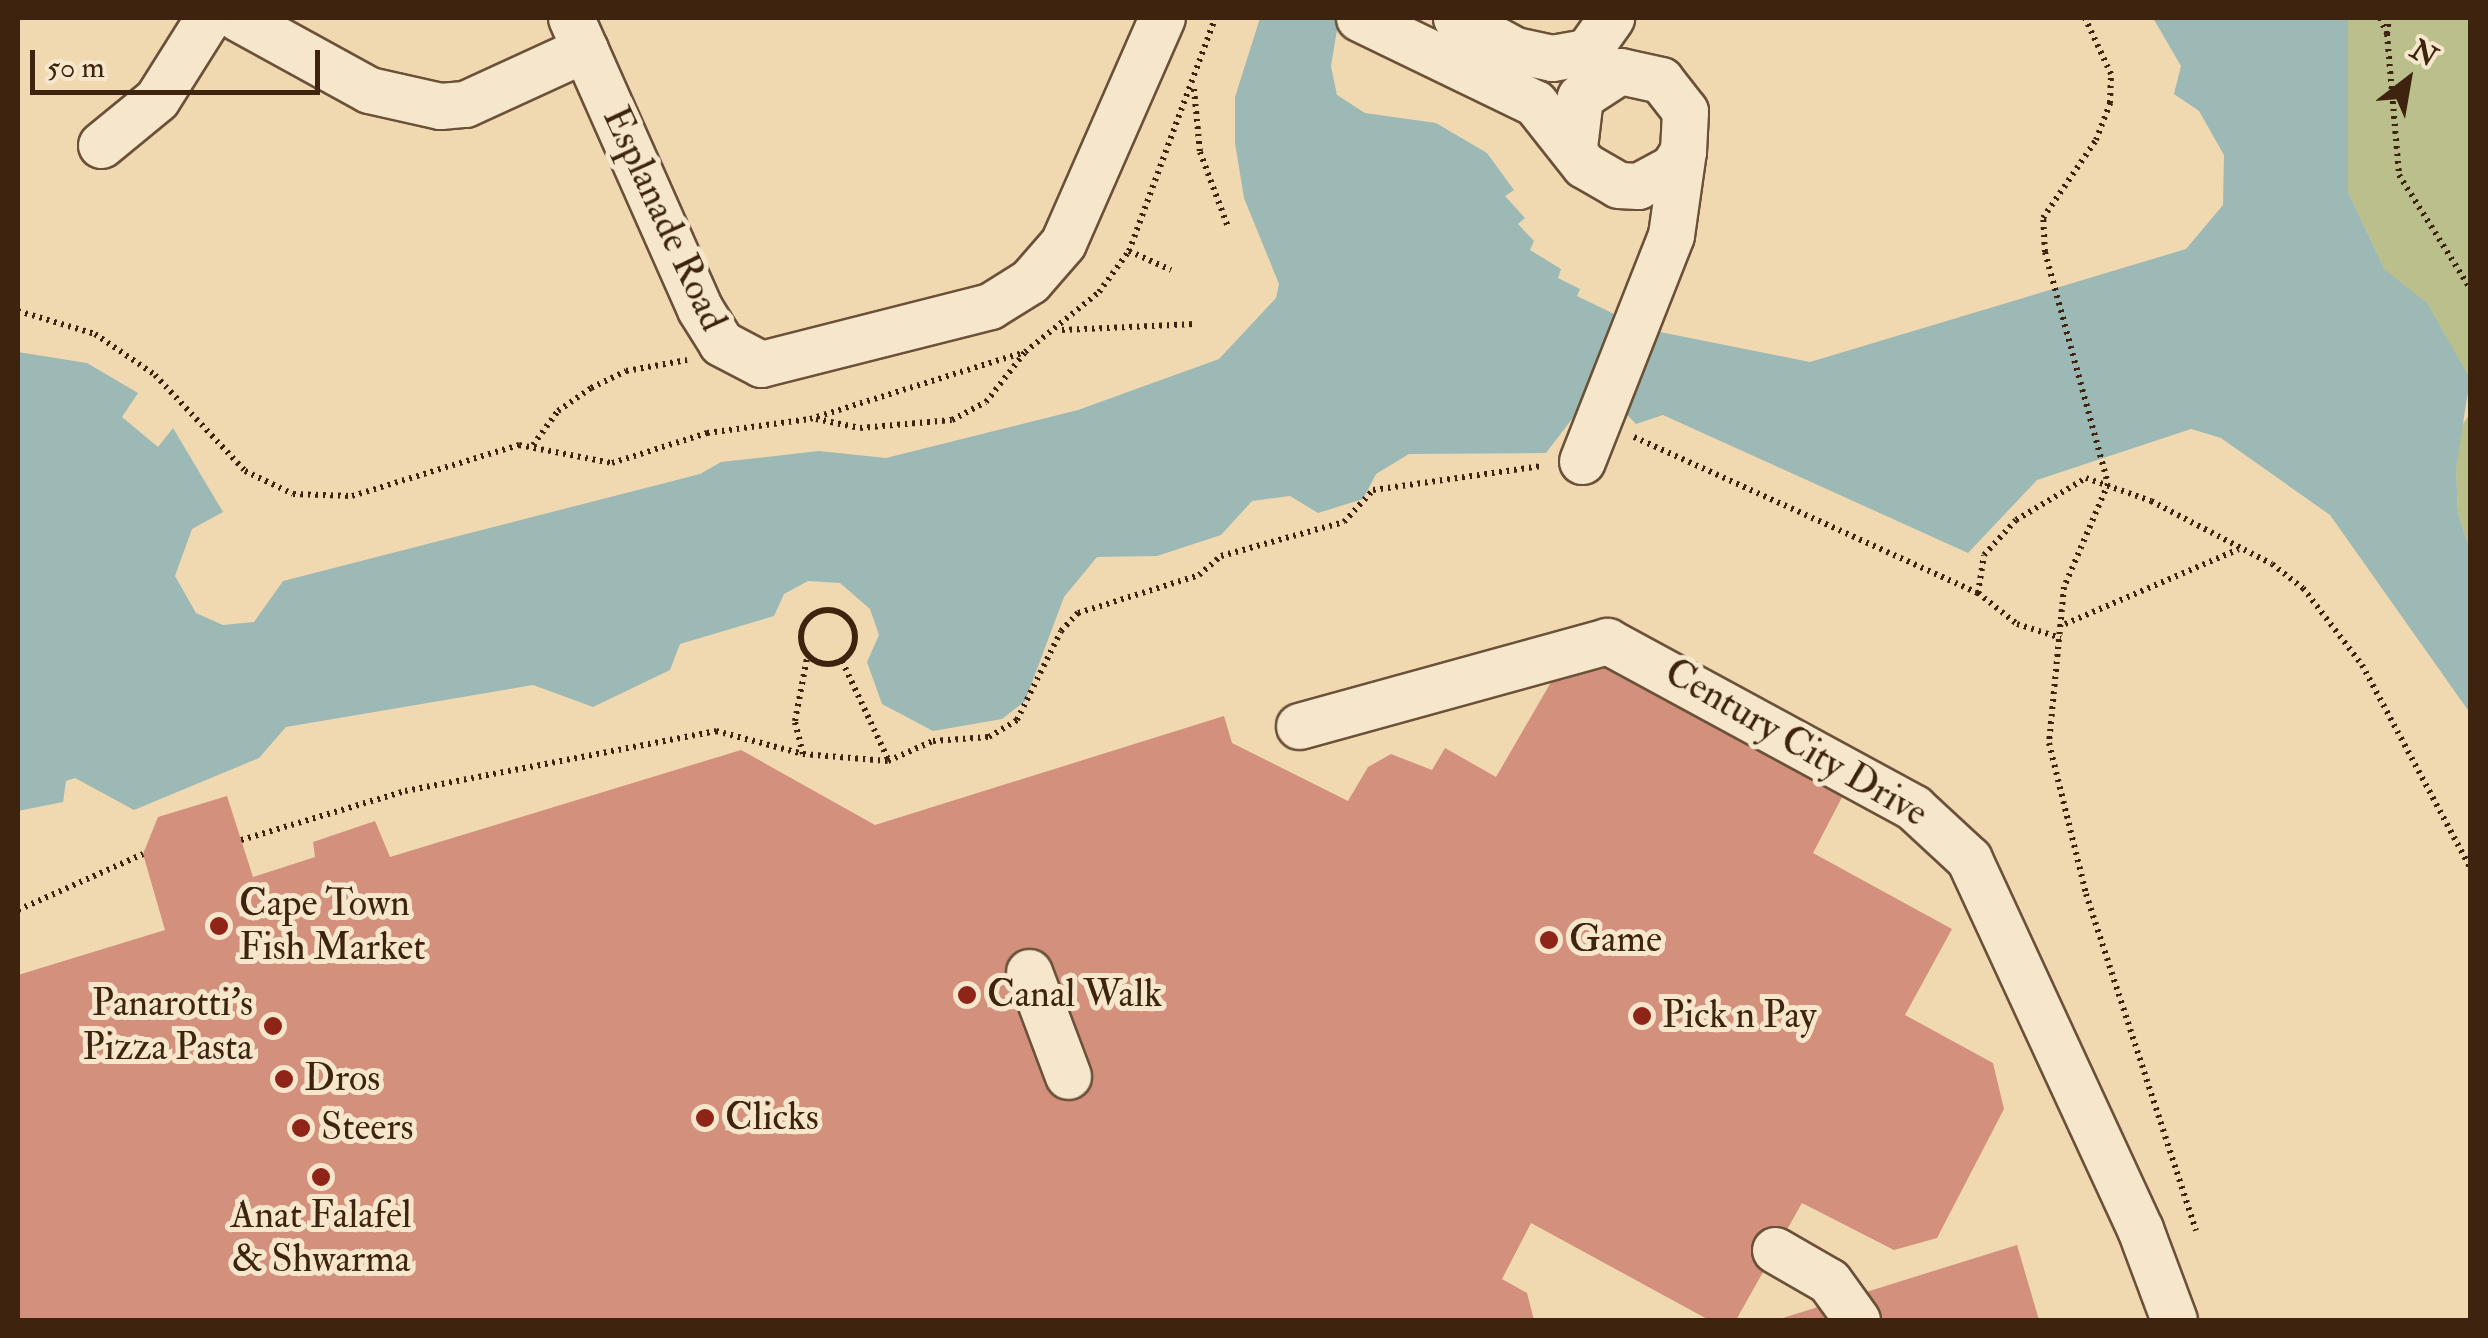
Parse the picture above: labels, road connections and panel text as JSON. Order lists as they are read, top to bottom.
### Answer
{
  "streets": {
    "street": ["Esplanade Road", "Century City Drive"]
  },
  "places": [
    "Cape Town Fish Market",
    "Game",
    "Canal Walk",
    "Pick n Pay",
    "Panarotti's Pizza Pasta",
    "Dros",
    "Clicks",
    "Steers",
    "Anat Falafel & Shwarma"
  ],
  "scale_bar": "50 m",
  "north": "top right"
}
